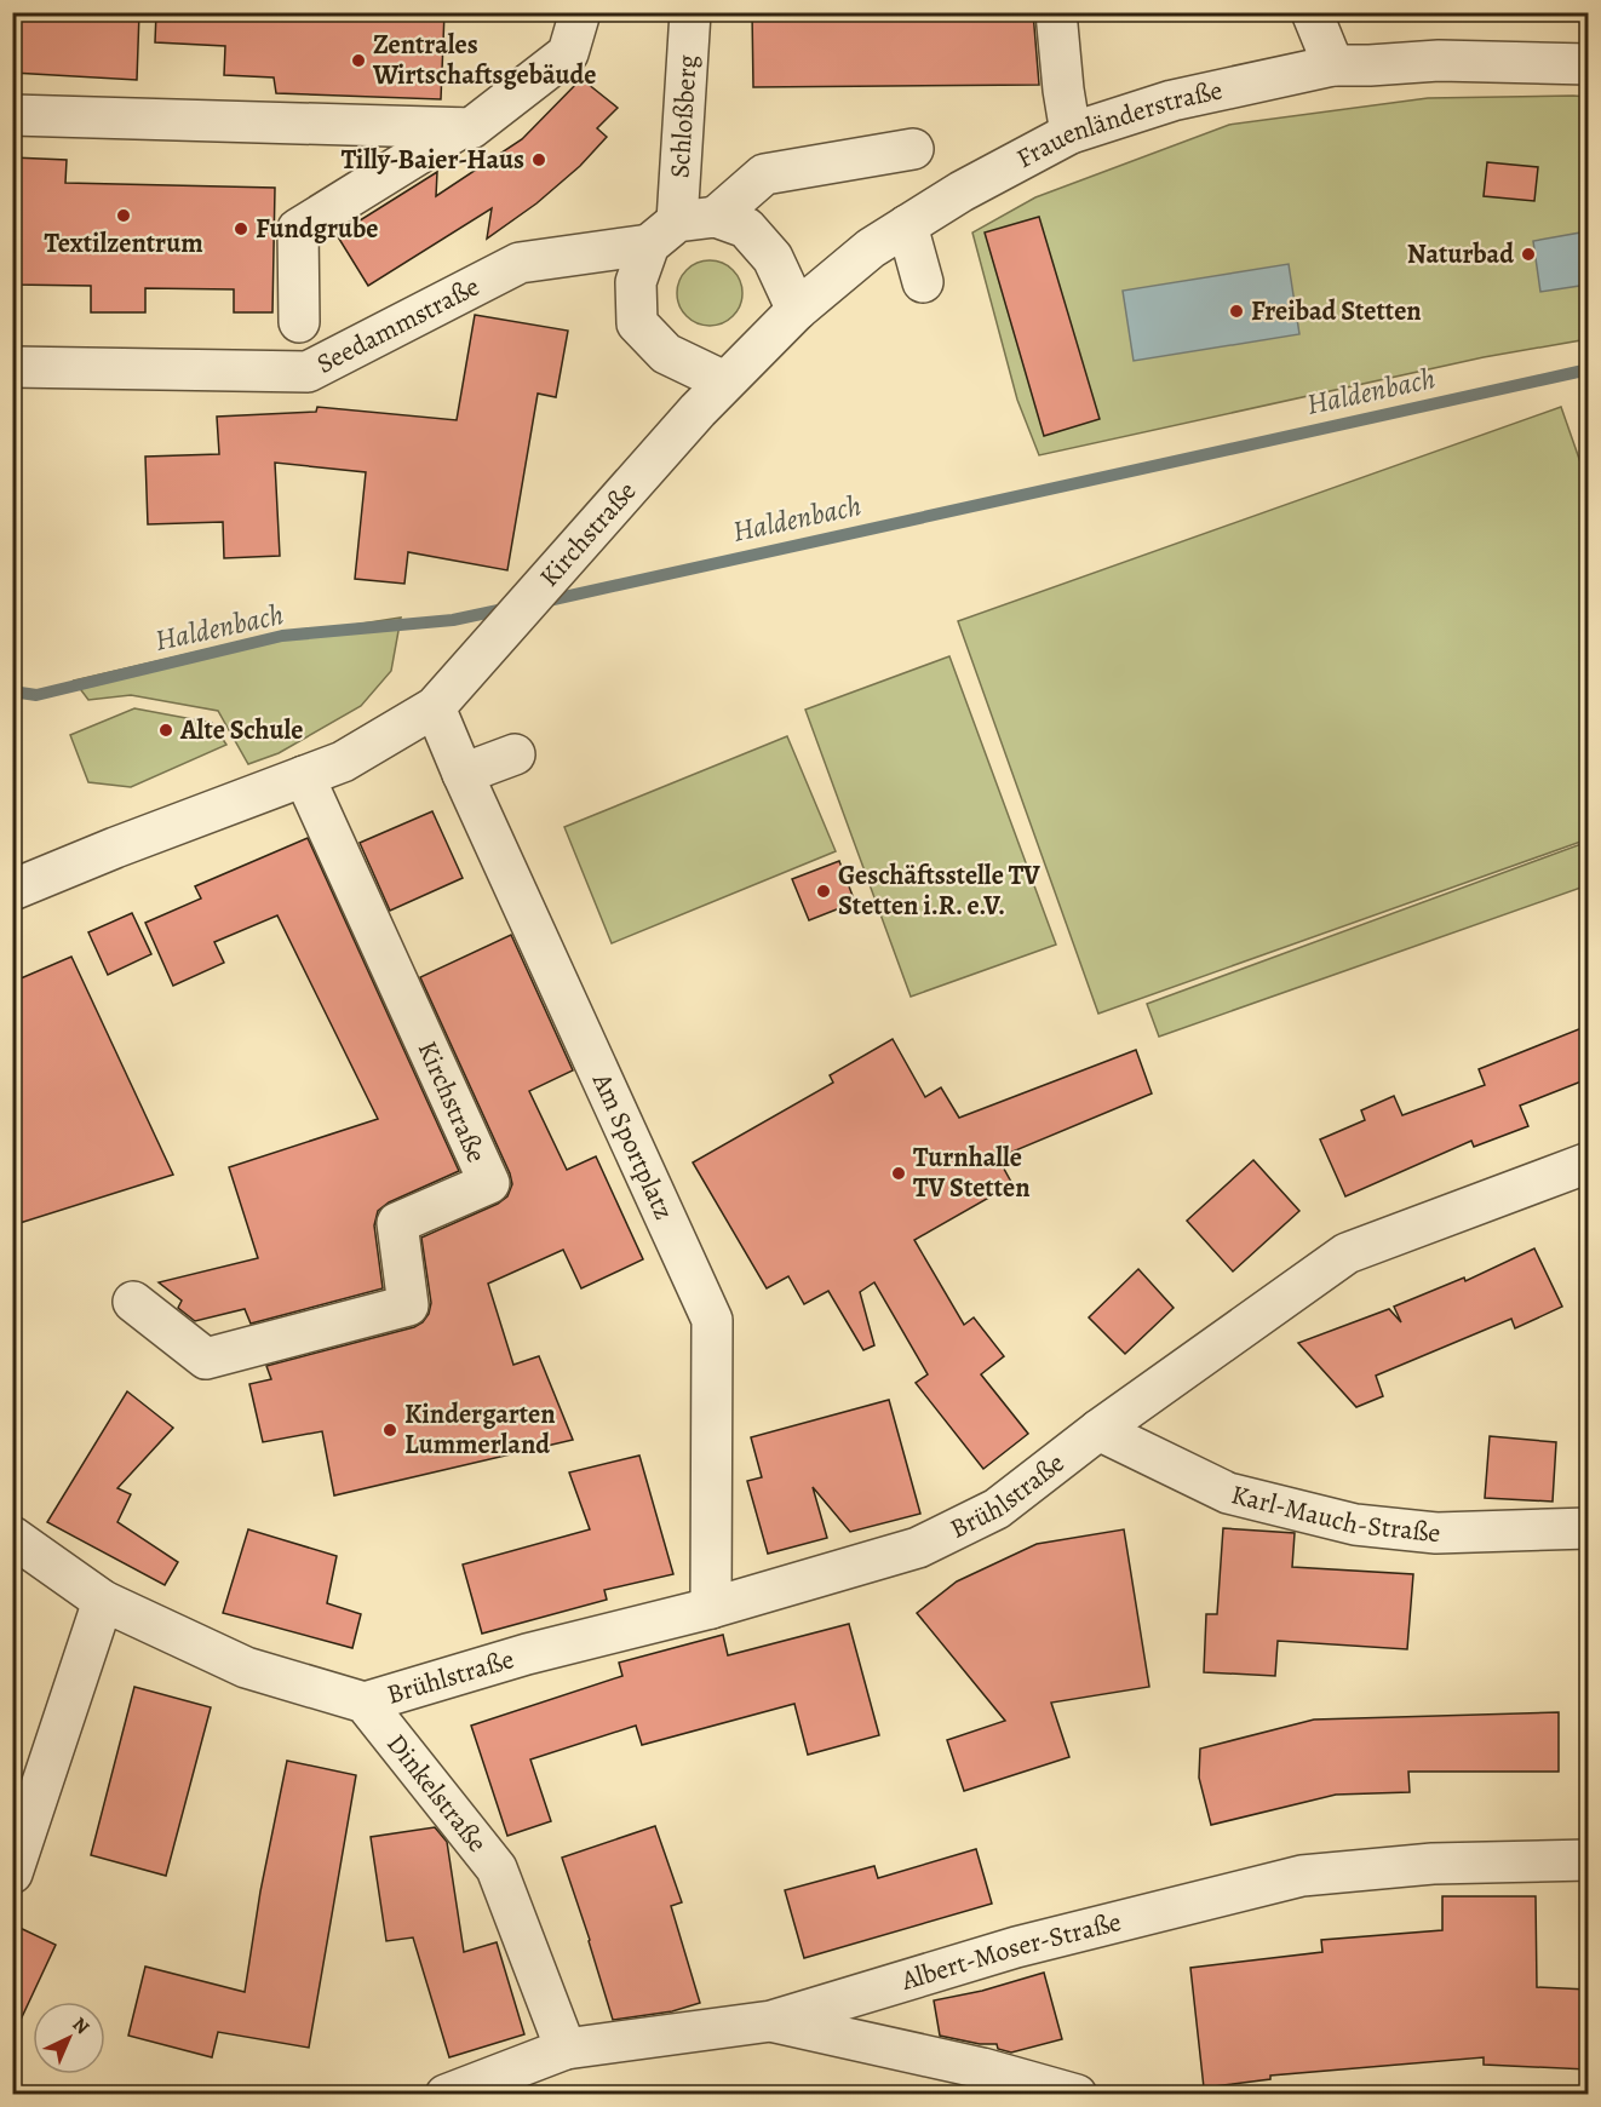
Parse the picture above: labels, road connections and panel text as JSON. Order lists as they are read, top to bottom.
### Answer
{
  "streets": {
    "street": [
      "Schloßberg",
      "Frauenländerstraße",
      "Seedammstraße",
      "Kirchstraße",
      "Am Sportplatz",
      "Brühlstraße",
      "Karl-Mauch-Straße",
      "Dinkelstraße",
      "Albert-Moser-Straße"
    ]
  },
  "crossings": [
    ["Schloßberg", "Frauenländerstraße"],
    ["Schloßberg", "Seedammstraße"],
    ["Schloßberg", "Kirchstraße"],
    ["Frauenländerstraße", "Seedammstraße"],
    ["Frauenländerstraße", "Kirchstraße"],
    ["Seedammstraße", "Kirchstraße"],
    ["Kirchstraße", "Am Sportplatz"],
    ["Am Sportplatz", "Brühlstraße"],
    ["Brühlstraße", "Karl-Mauch-Straße"],
    ["Brühlstraße", "Dinkelstraße"],
    ["Dinkelstraße", "Albert-Moser-Straße"]
  ],
  "water": ["Haldenbach"],
  "places": [
    "Zentrales Wirtschaftsgebäude",
    "Tilly-Baier-Haus",
    "Textilzentrum",
    "Fundgrube",
    "Naturbad",
    "Freibad Stetten",
    "Alte Schule",
    "Geschäftsstelle TV Stetten i.R. e.V.",
    "Turnhalle TV Stetten",
    "Kindergarten Lummerland"
  ],
  "north": "top right"
}
